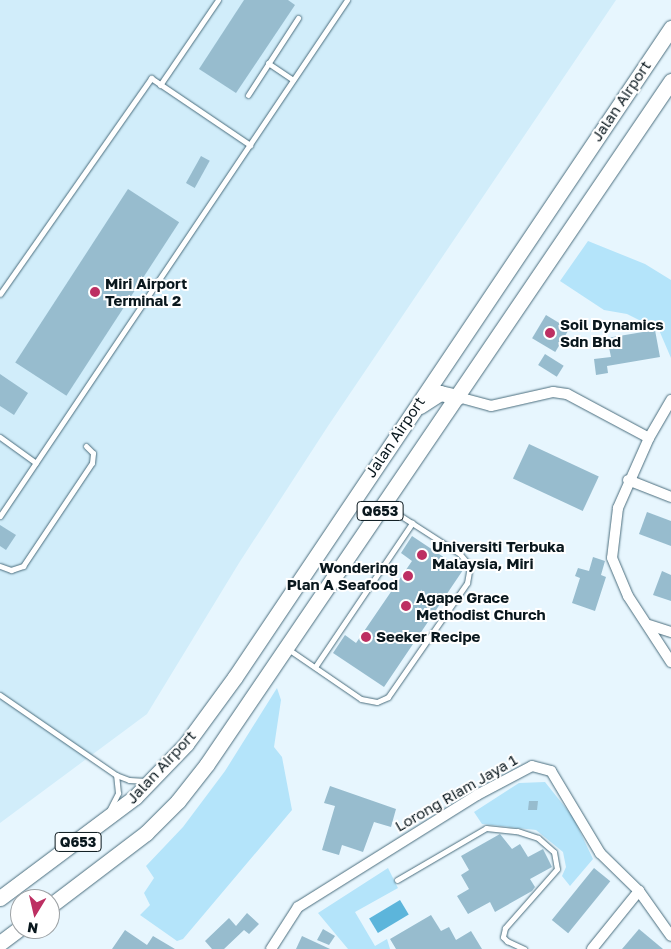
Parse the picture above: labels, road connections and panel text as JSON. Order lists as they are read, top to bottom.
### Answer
{
  "streets": {
    "main road": ["Jalan Airport", "Q653"],
    "street": ["Lorong Riam Jaya 1"]
  },
  "places": [
    "Miri Airport Terminal 2",
    "Soil Dynamics Sdn Bhd",
    "Universiti Terbuka Malaysia, Miri",
    "Wondering Plan A Seafood",
    "Agape Grace Methodist Church",
    "Seeker Recipe"
  ],
  "north": "bottom"
}
